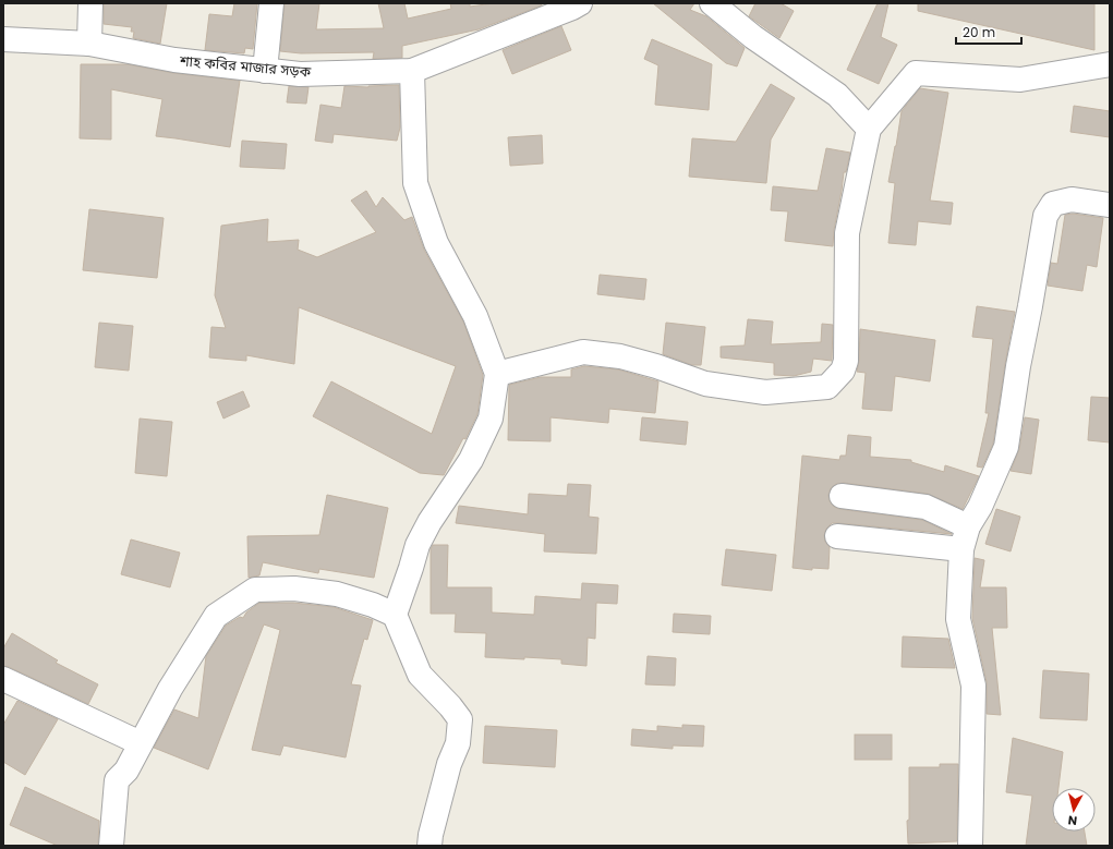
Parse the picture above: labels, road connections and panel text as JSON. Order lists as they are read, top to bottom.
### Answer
{
  "streets": {
    "street": ["শাহ কবির মাজার সড়ক"]
  },
  "scale_bar": "20 m",
  "north": "bottom"
}
